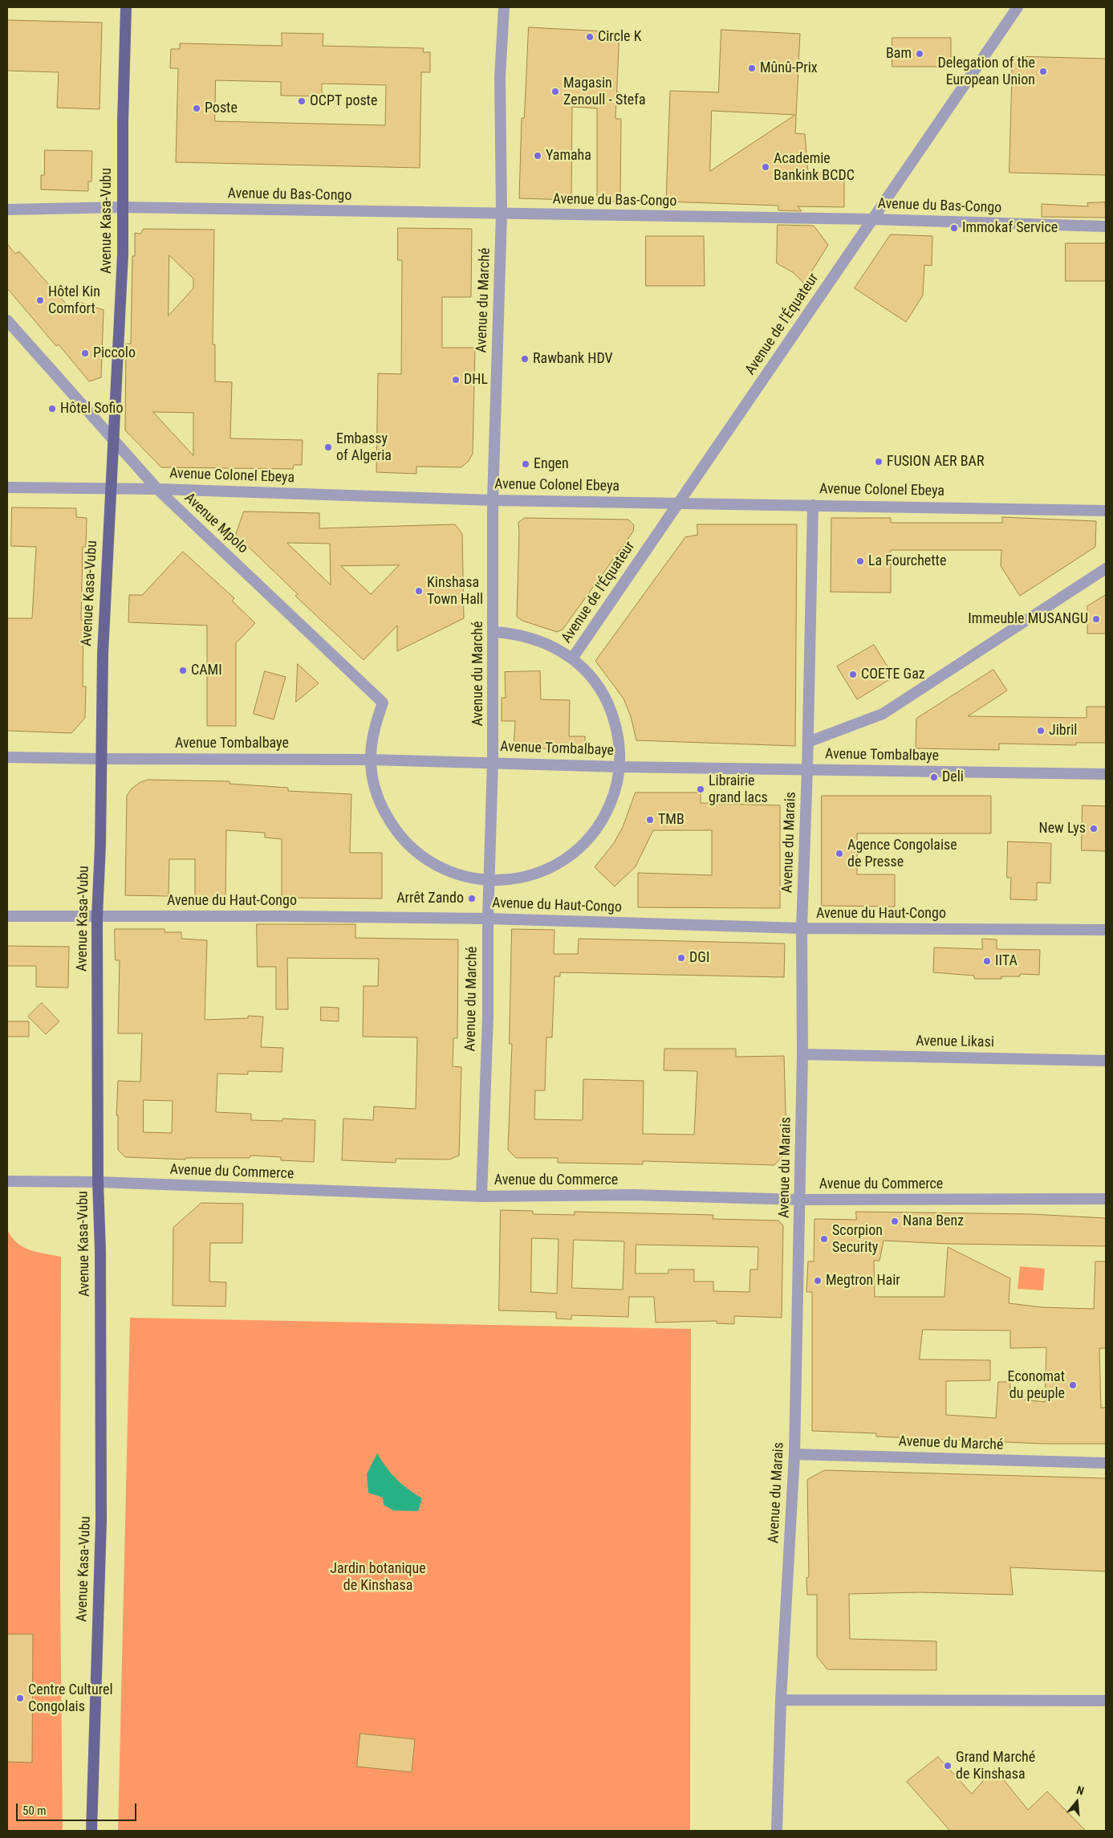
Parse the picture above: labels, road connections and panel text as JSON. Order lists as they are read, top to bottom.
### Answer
{
  "streets": {
    "main road": ["Avenue Kasa-Vubu"],
    "street": [
      "Avenue du Bas-Congo",
      "Avenue du Marché",
      "Avenue de l'Équateur",
      "Avenue Colonel Ebeya",
      "Avenue Mpolo",
      "Avenue Tombalbaye",
      "Avenue du Marais",
      "Avenue du Haut-Congo",
      "Avenue Likasi",
      "Avenue du Commerce"
    ]
  },
  "crossings": [
    ["Avenue du Bas-Congo", "Avenue Kasa-Vubu"],
    ["Avenue du Bas-Congo", "Avenue du Marché"],
    ["Avenue du Bas-Congo", "Avenue de l'Équateur"],
    ["Avenue Kasa-Vubu", "Avenue Colonel Ebeya"],
    ["Avenue Kasa-Vubu", "Avenue Mpolo"],
    ["Avenue Kasa-Vubu", "Avenue Tombalbaye"],
    ["Avenue Kasa-Vubu", "Avenue du Haut-Congo"],
    ["Avenue Kasa-Vubu", "Avenue du Commerce"],
    ["Avenue du Marché", "Avenue Colonel Ebeya"],
    ["Avenue du Marché", "Avenue Tombalbaye"],
    ["Avenue du Marché", "Avenue du Marais"],
    ["Avenue du Marché", "Avenue du Haut-Congo"],
    ["Avenue du Marché", "Avenue du Commerce"],
    ["Avenue de l'Équateur", "Avenue Colonel Ebeya"],
    ["Avenue Colonel Ebeya", "Avenue Mpolo"],
    ["Avenue Colonel Ebeya", "Avenue du Marais"],
    ["Avenue Mpolo", "Avenue Tombalbaye"],
    ["Avenue Tombalbaye", "Avenue du Marais"],
    ["Avenue du Marais", "Avenue du Haut-Congo"],
    ["Avenue du Marais", "Avenue Likasi"],
    ["Avenue du Marais", "Avenue du Commerce"]
  ],
  "parks": ["Jardin botanique de Kinshasa"],
  "places": [
    "Circle K",
    "Bam",
    "Mûnû-Prix",
    "Delegation of the European Union",
    "Magasin Zenoull - Stefa",
    "OCPT poste",
    "Poste",
    "Yamaha",
    "Academie Bankink BCDC",
    "Immokaf Service",
    "Hôtel Kin Comfort",
    "Piccolo",
    "Rawbank HDV",
    "DHL",
    "Hôtel Sofio",
    "Embassy of Algeria",
    "FUSION AER BAR",
    "Engen",
    "La Fourchette",
    "Kinshasa Town Hall",
    "Immeuble MUSANGU",
    "CAMI",
    "COETE Gaz",
    "Jibril",
    "Deli",
    "Librairie grand lacs",
    "TMB",
    "New Lys",
    "Agence Congolaise de Presse",
    "Arrêt Zando",
    "DGI",
    "IITA",
    "Nana Benz",
    "Scorpion Security",
    "Megtron Hair",
    "Economat du peuple",
    "Centre Culturel Congolais",
    "Grand Marché de Kinshasa"
  ],
  "scale_bar": "50 m",
  "north": "top"
}
